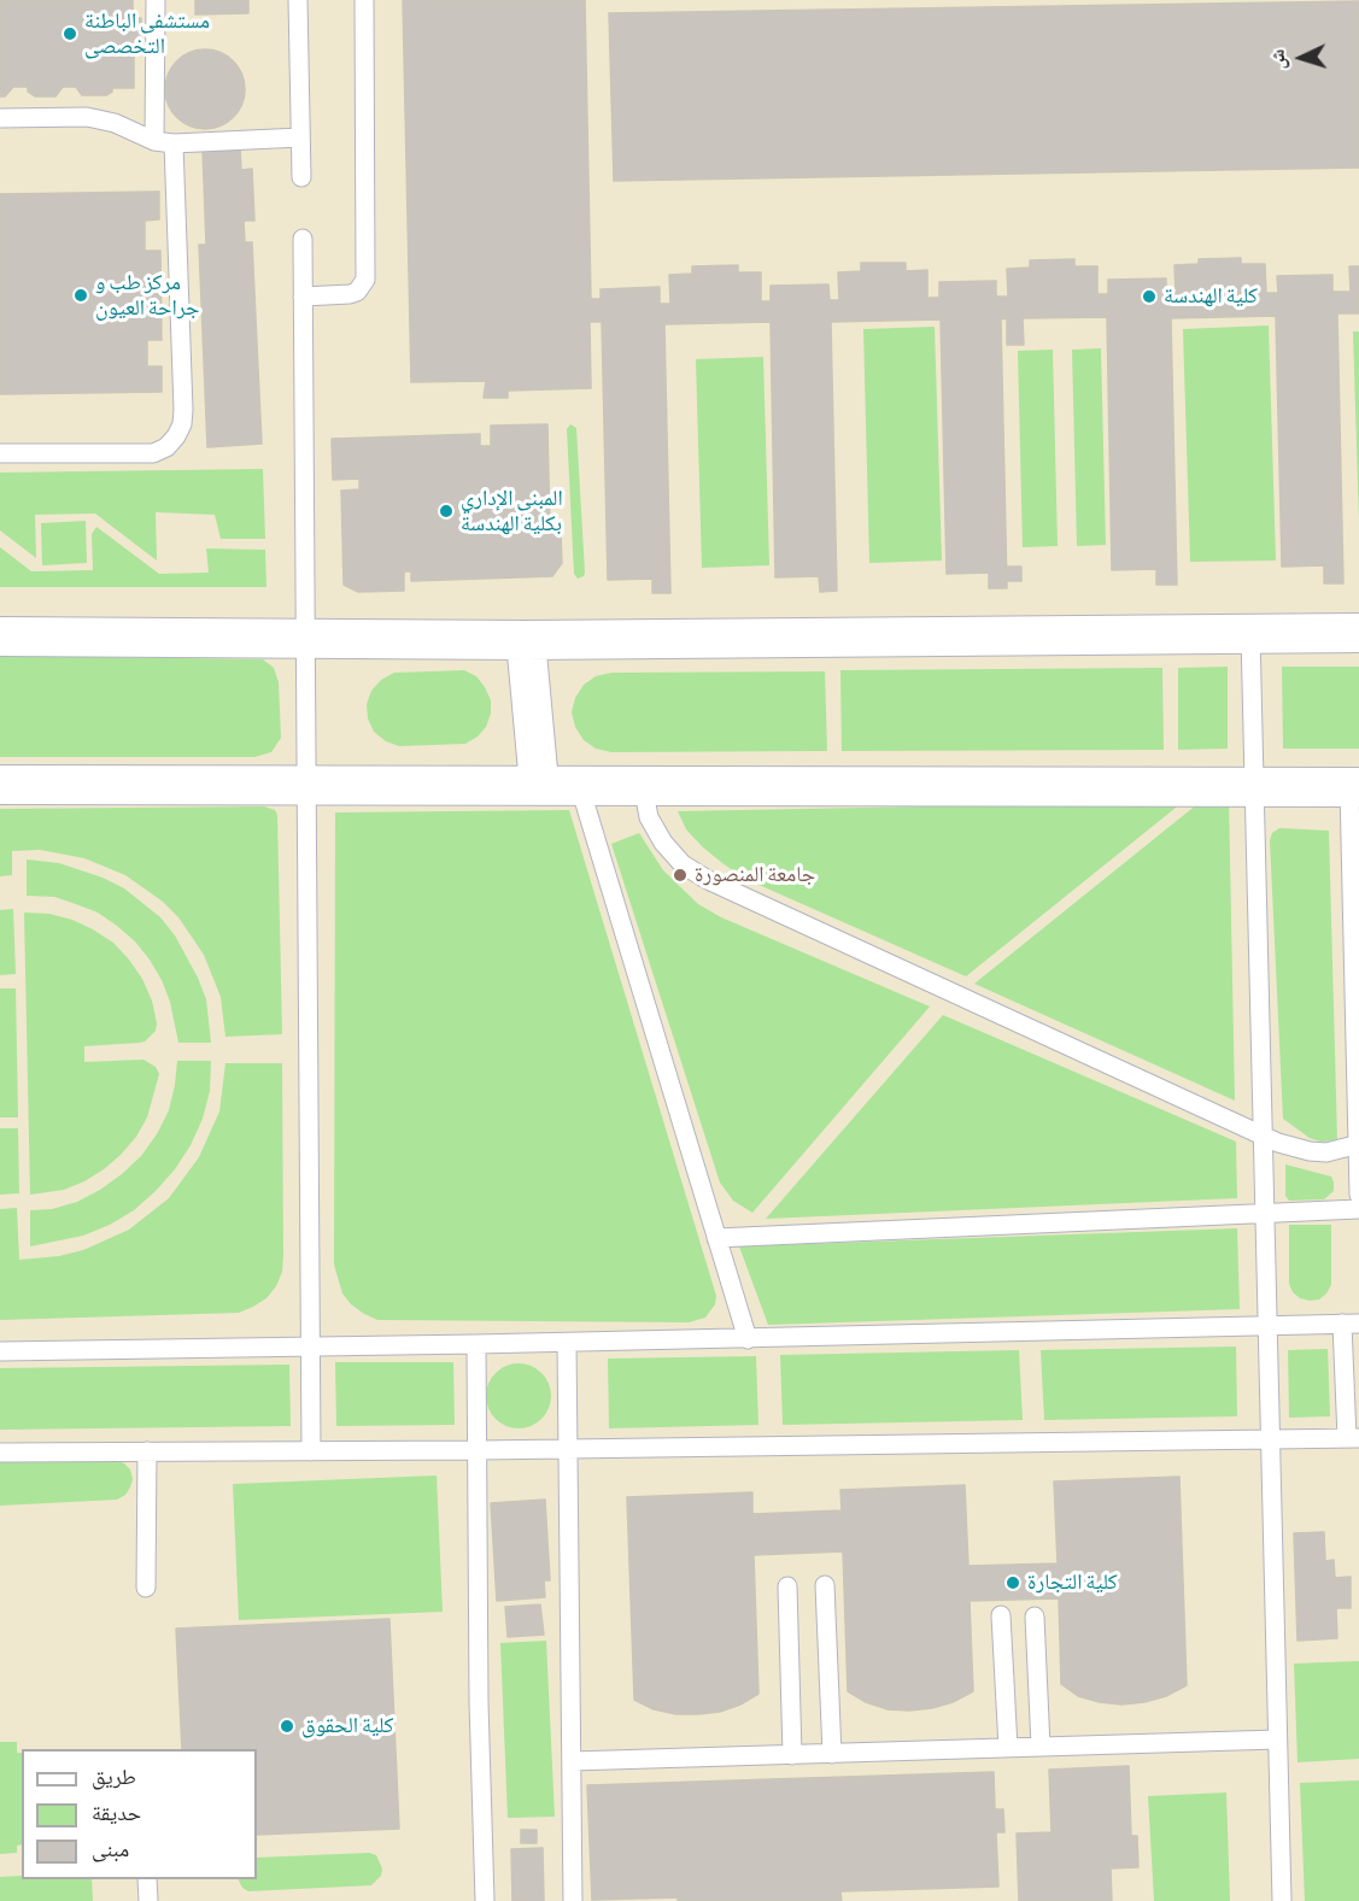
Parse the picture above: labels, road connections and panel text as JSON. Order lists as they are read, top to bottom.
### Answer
{
  "places": [
    "مستشفى الباطنة التخصصى",
    "مركز طب و جراحة العيون",
    "كلية الهندسة",
    "المبنى الإداري بكلية الهندسة",
    "جامعة المنصورة",
    "كلية التجارة",
    "كلية الحقوق"
  ],
  "legend": ["طريق", "حديقة", "مبنى"],
  "north": "left"
}
